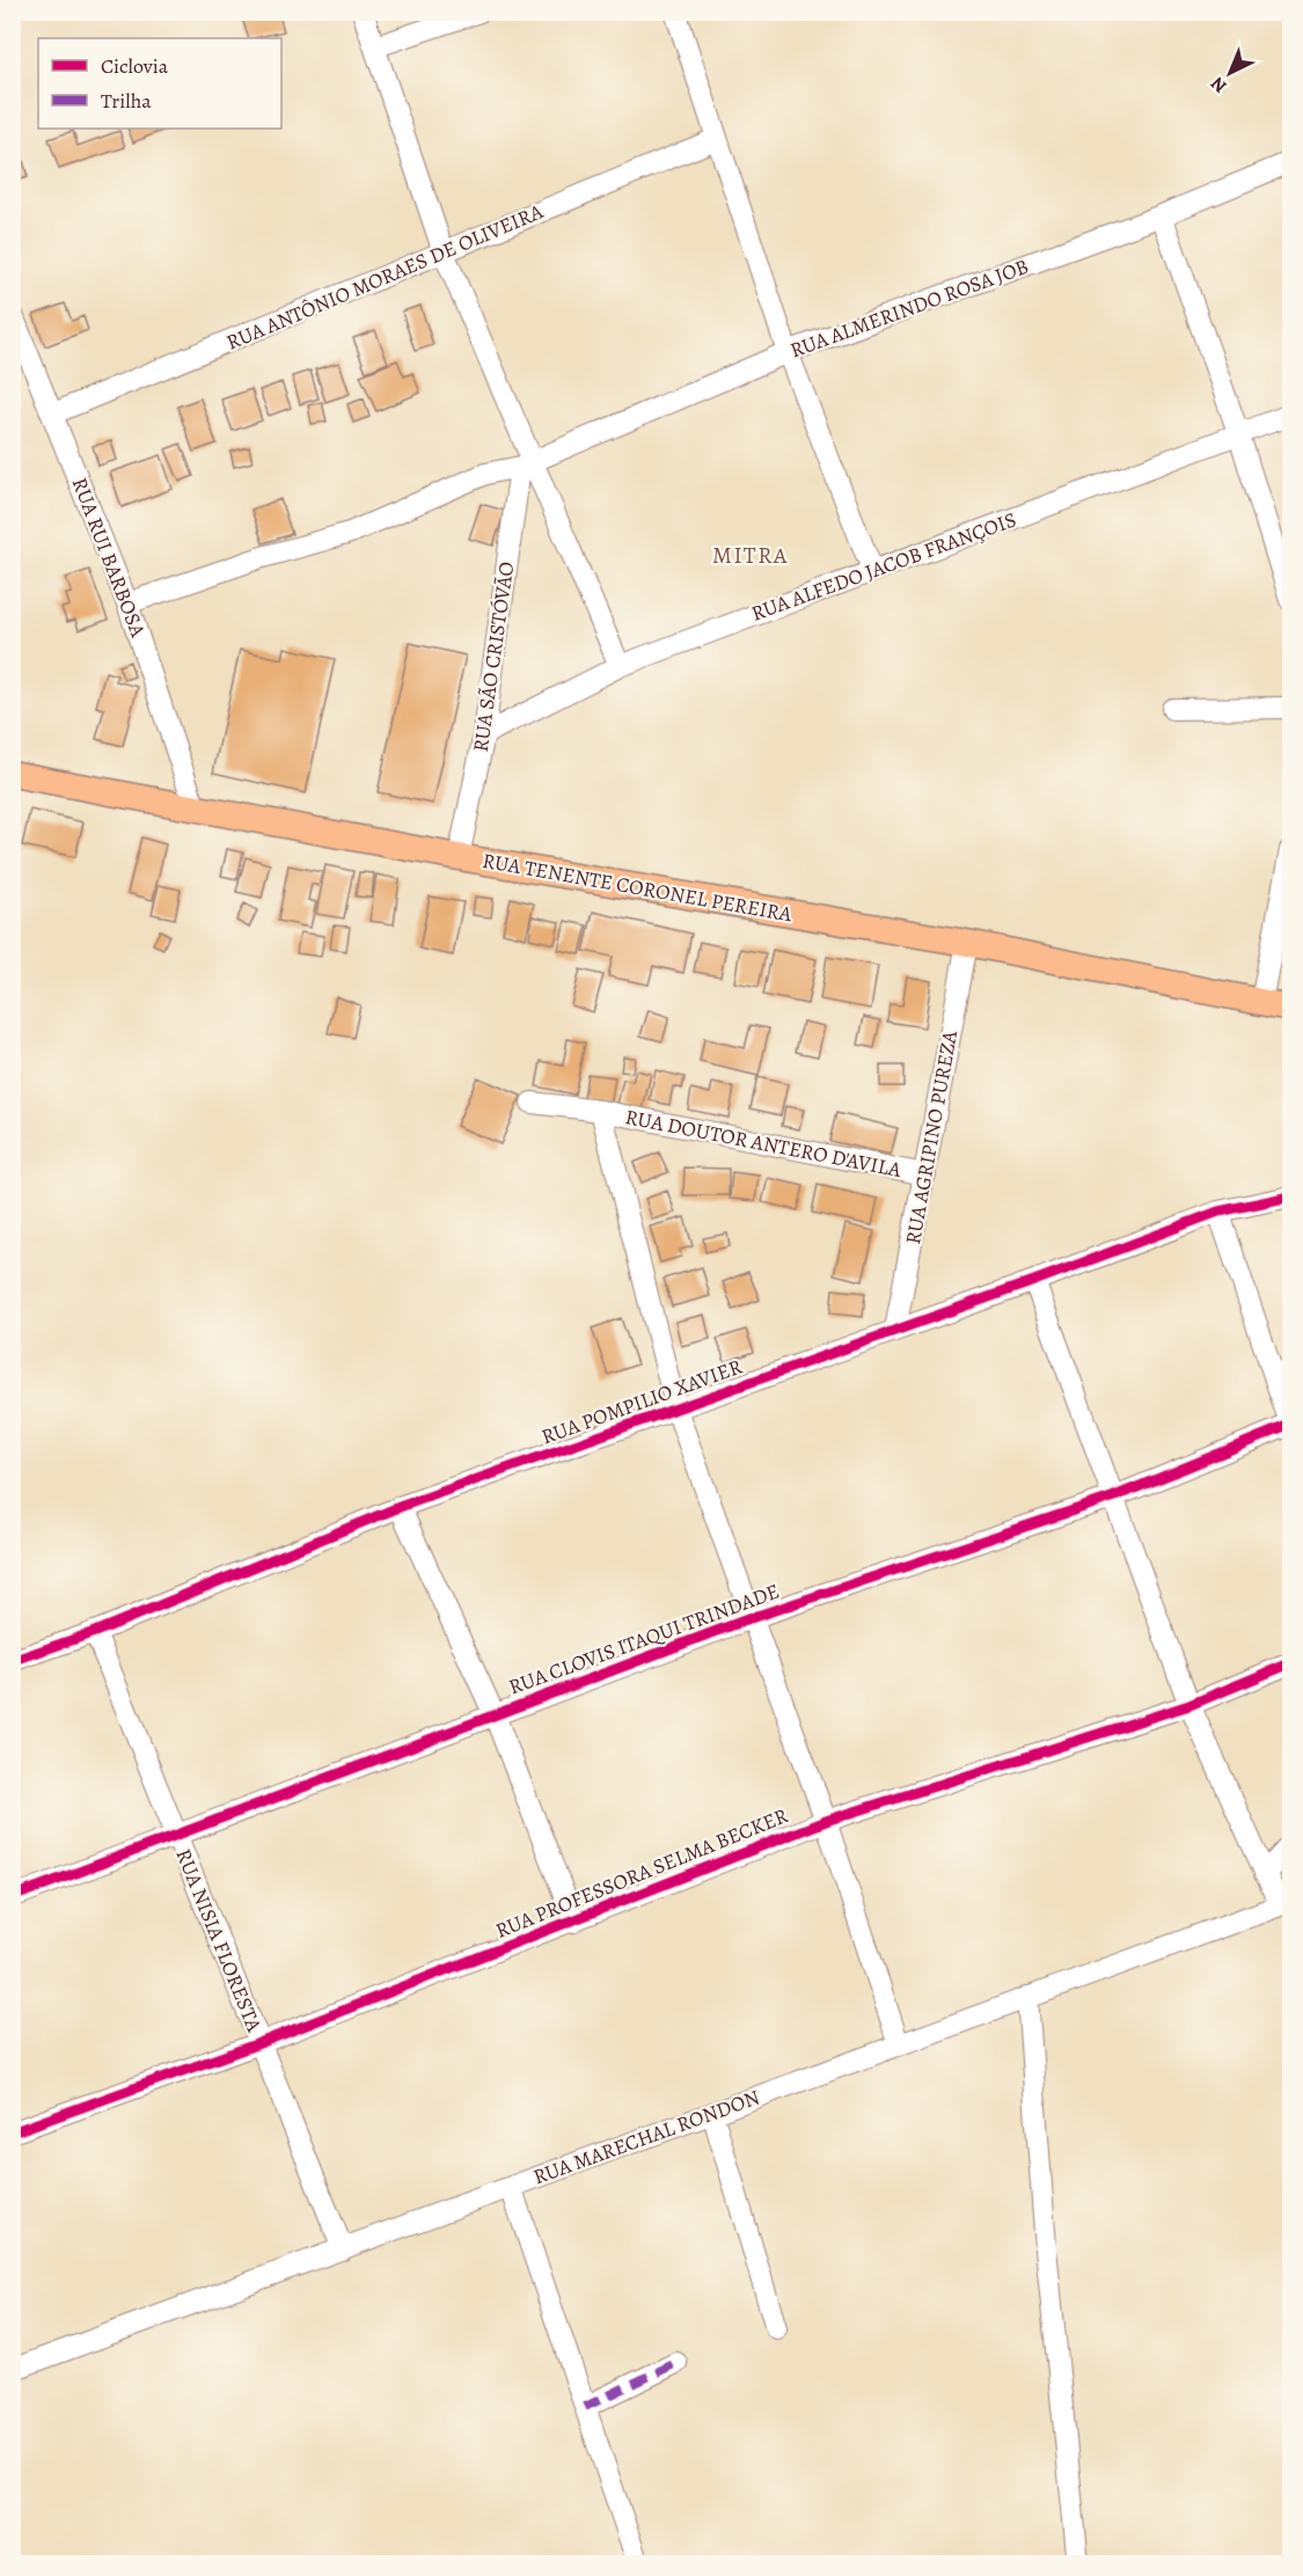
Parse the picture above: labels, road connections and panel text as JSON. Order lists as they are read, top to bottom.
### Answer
{
  "streets": {
    "main road": ["RUA TENENTE CORONEL PEREIRA"],
    "street": [
      "RUA ANTÔNIO MORAES DE OLIVEIRA",
      "RUA ALMERINDO ROSA JOB",
      "RUA RUI BARBOSA",
      "RUA ALFEDO JACOB FRANÇOIS",
      "RUA SÃO CRISTÓVÃO",
      "RUA AGRIPINO PUREZA",
      "RUA DOUTOR ANTERO D'AVILA",
      "RUA POMPILIO XAVIER",
      "RUA CLOVIS ITAQUI TRINDADE",
      "RUA PROFESSORA SELMA BECKER",
      "RUA NISIA FLORESTA",
      "RUA MARECHAL RONDON"
    ]
  },
  "crossings": [
    ["RUA ANTÔNIO MORAES DE OLIVEIRA", "RUA RUI BARBOSA"],
    ["RUA ANTÔNIO MORAES DE OLIVEIRA", "RUA SÃO CRISTÓVÃO"],
    ["RUA ALMERINDO ROSA JOB", "RUA RUI BARBOSA"],
    ["RUA ALMERINDO ROSA JOB", "RUA SÃO CRISTÓVÃO"],
    ["RUA RUI BARBOSA", "RUA TENENTE CORONEL PEREIRA"],
    ["RUA ALFEDO JACOB FRANÇOIS", "RUA SÃO CRISTÓVÃO"],
    ["RUA SÃO CRISTÓVÃO", "RUA TENENTE CORONEL PEREIRA"],
    ["RUA TENENTE CORONEL PEREIRA", "RUA AGRIPINO PUREZA"],
    ["RUA AGRIPINO PUREZA", "RUA DOUTOR ANTERO D'AVILA"],
    ["RUA AGRIPINO PUREZA", "RUA POMPILIO XAVIER"],
    ["RUA DOUTOR ANTERO D'AVILA", "RUA POMPILIO XAVIER"],
    ["RUA DOUTOR ANTERO D'AVILA", "RUA CLOVIS ITAQUI TRINDADE"],
    ["RUA DOUTOR ANTERO D'AVILA", "RUA PROFESSORA SELMA BECKER"],
    ["RUA DOUTOR ANTERO D'AVILA", "RUA MARECHAL RONDON"],
    ["RUA POMPILIO XAVIER", "RUA NISIA FLORESTA"],
    ["RUA CLOVIS ITAQUI TRINDADE", "RUA NISIA FLORESTA"],
    ["RUA PROFESSORA SELMA BECKER", "RUA NISIA FLORESTA"],
    ["RUA NISIA FLORESTA", "RUA MARECHAL RONDON"]
  ],
  "districts": ["MITRA"],
  "legend": ["Ciclovia", "Trilha"],
  "north": "bottom left"
}
